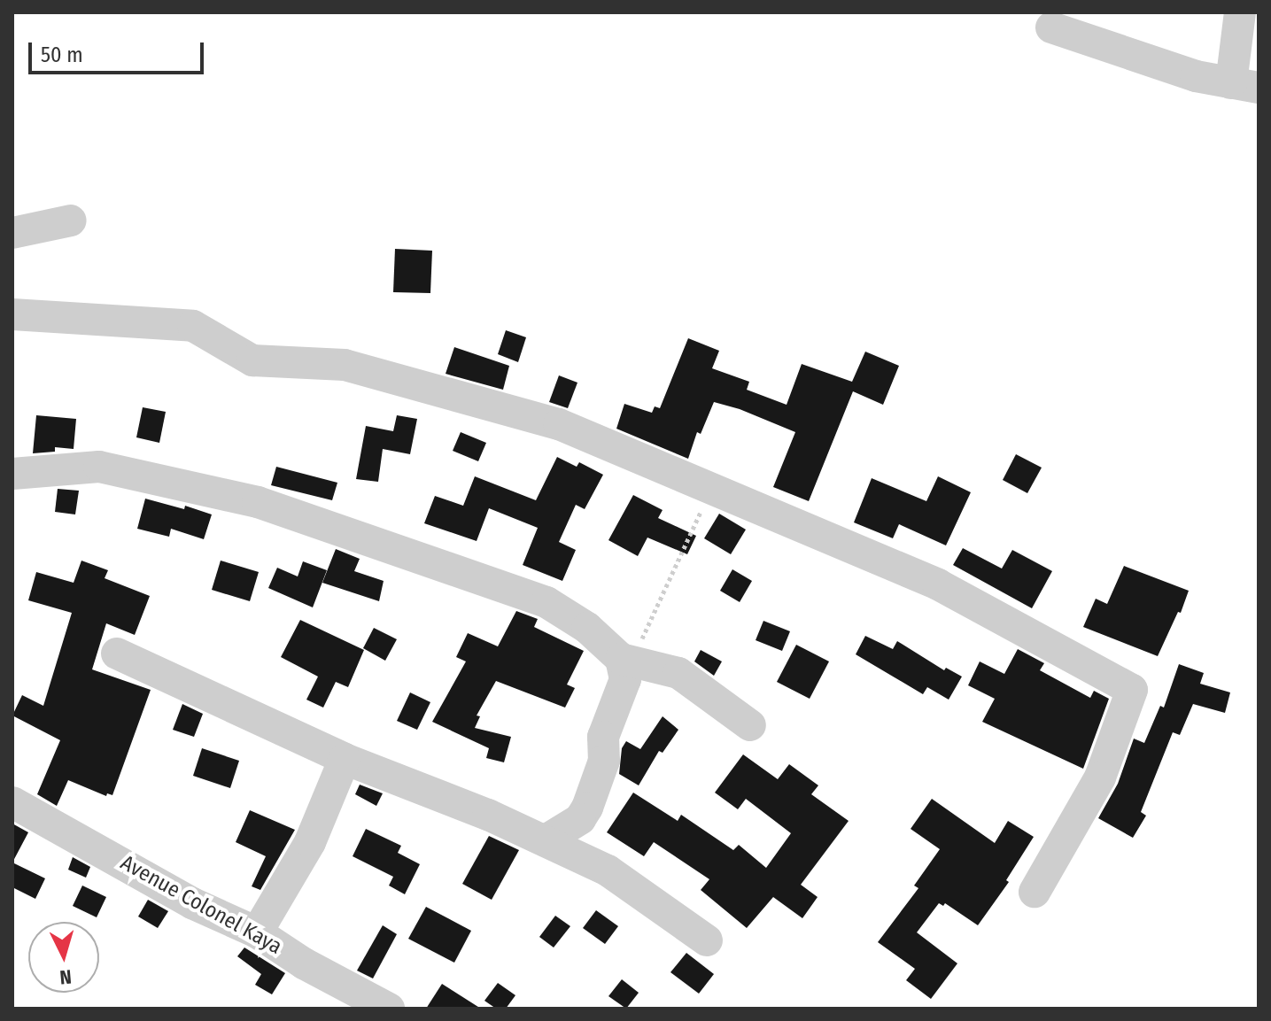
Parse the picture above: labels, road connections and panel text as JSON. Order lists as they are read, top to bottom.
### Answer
{
  "streets": {
    "street": ["Avenue Colonel Kaya"]
  },
  "scale_bar": "50 m",
  "north": "bottom"
}
